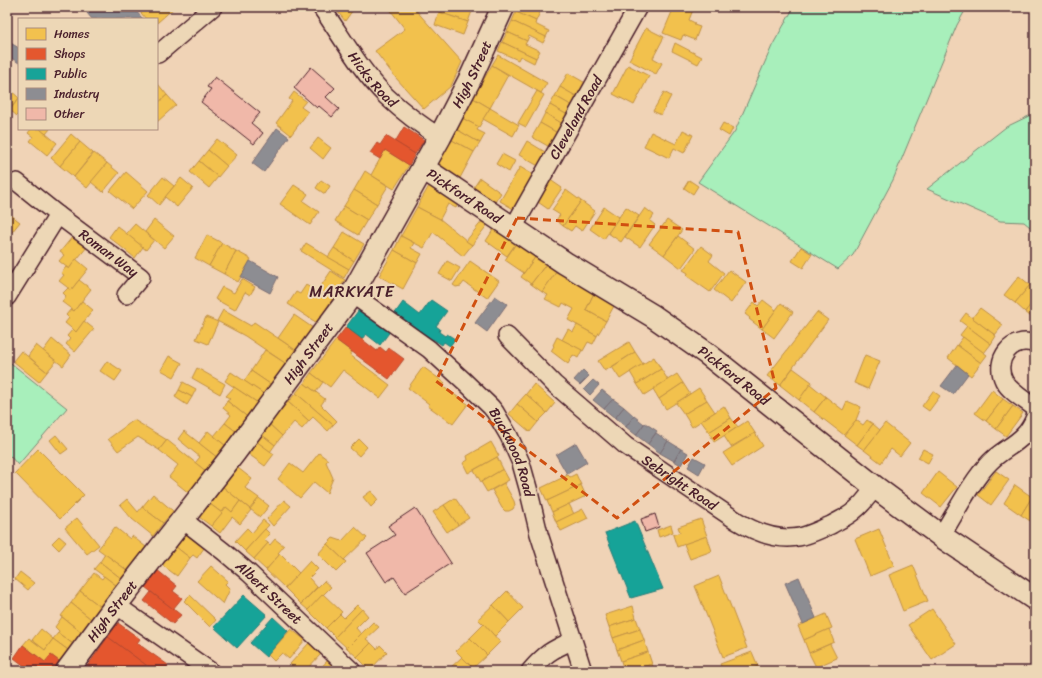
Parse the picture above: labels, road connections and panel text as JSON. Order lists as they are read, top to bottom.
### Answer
{
  "streets": {
    "street": [
      "High Street",
      "Hicks Road",
      "Cleveland Road",
      "Pickford Road",
      "Roman Way",
      "Buckwood Road",
      "Sebright Road",
      "Albert Street"
    ]
  },
  "crossings": [
    ["High Street", "Hicks Road"],
    ["High Street", "Pickford Road"],
    ["High Street", "Buckwood Road"],
    ["High Street", "Albert Street"],
    ["Cleveland Road", "Pickford Road"],
    ["Pickford Road", "Sebright Road"]
  ],
  "districts": ["MARKYATE"],
  "legend": [
    "Homes",
    "Shops",
    "Public",
    "Industry",
    "Other"
  ]
}
